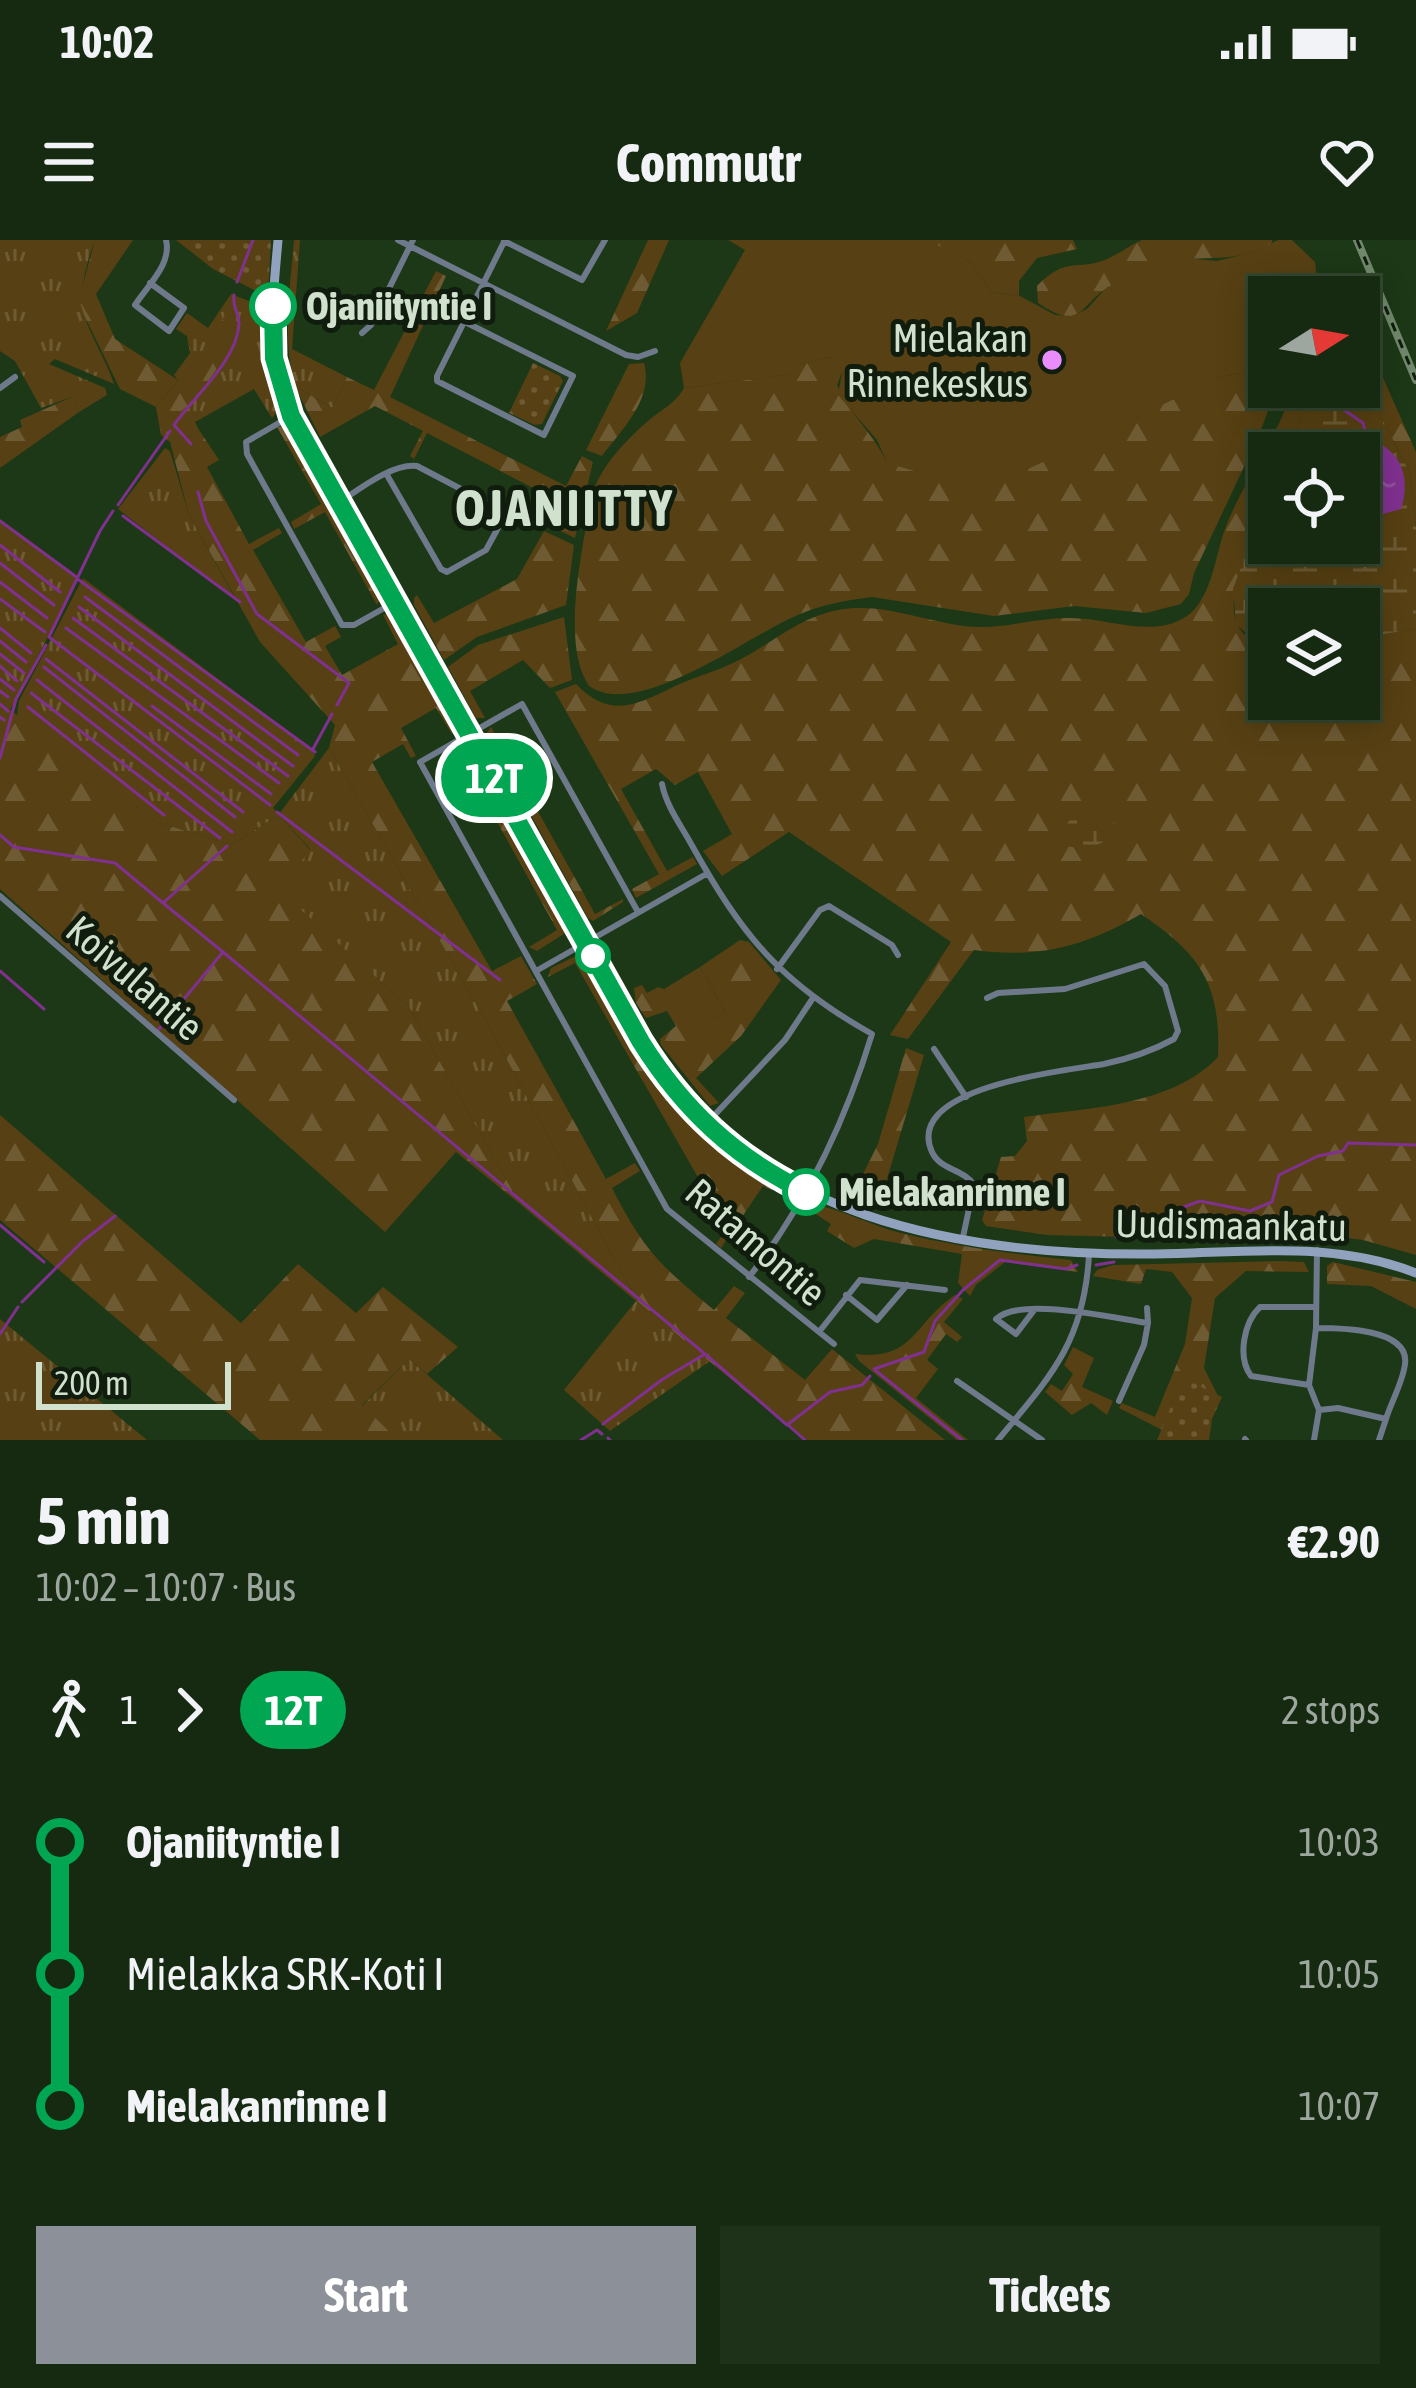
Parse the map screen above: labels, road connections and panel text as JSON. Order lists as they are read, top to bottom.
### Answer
{
  "streets": {
    "street": ["Koivulantie", "Uudismaankatu", "Ratamontie"]
  },
  "crossings": [
    ["Uudismaankatu", "Ratamontie"]
  ],
  "districts": ["OJANIITTY"],
  "places": ["Ojaniityntie I", "Mielakan Rinnekeskus", "Mielakanrinne I"],
  "lines": ["bus line 12T"],
  "scale_bar": "200 m",
  "north": "right",
  "page": {
    "status": "10:02",
    "header": "Commutr",
    "on_map": "12T",
    "scale": "200 m",
    "heading": ["5 min", "10:02 – 10:07 · Bus", "€2.90"],
    "legs": ["1", "12T", "2 stops"],
    "list": [
      {
        "name": "Ojaniityntie I",
        "value": "10:03"
      },
      {
        "name": "Mielakka SRK-Koti I",
        "value": "10:05"
      },
      {
        "name": "Mielakanrinne I",
        "value": "10:07"
      }
    ],
    "buttons": ["Start", "Tickets"]
  }
}
